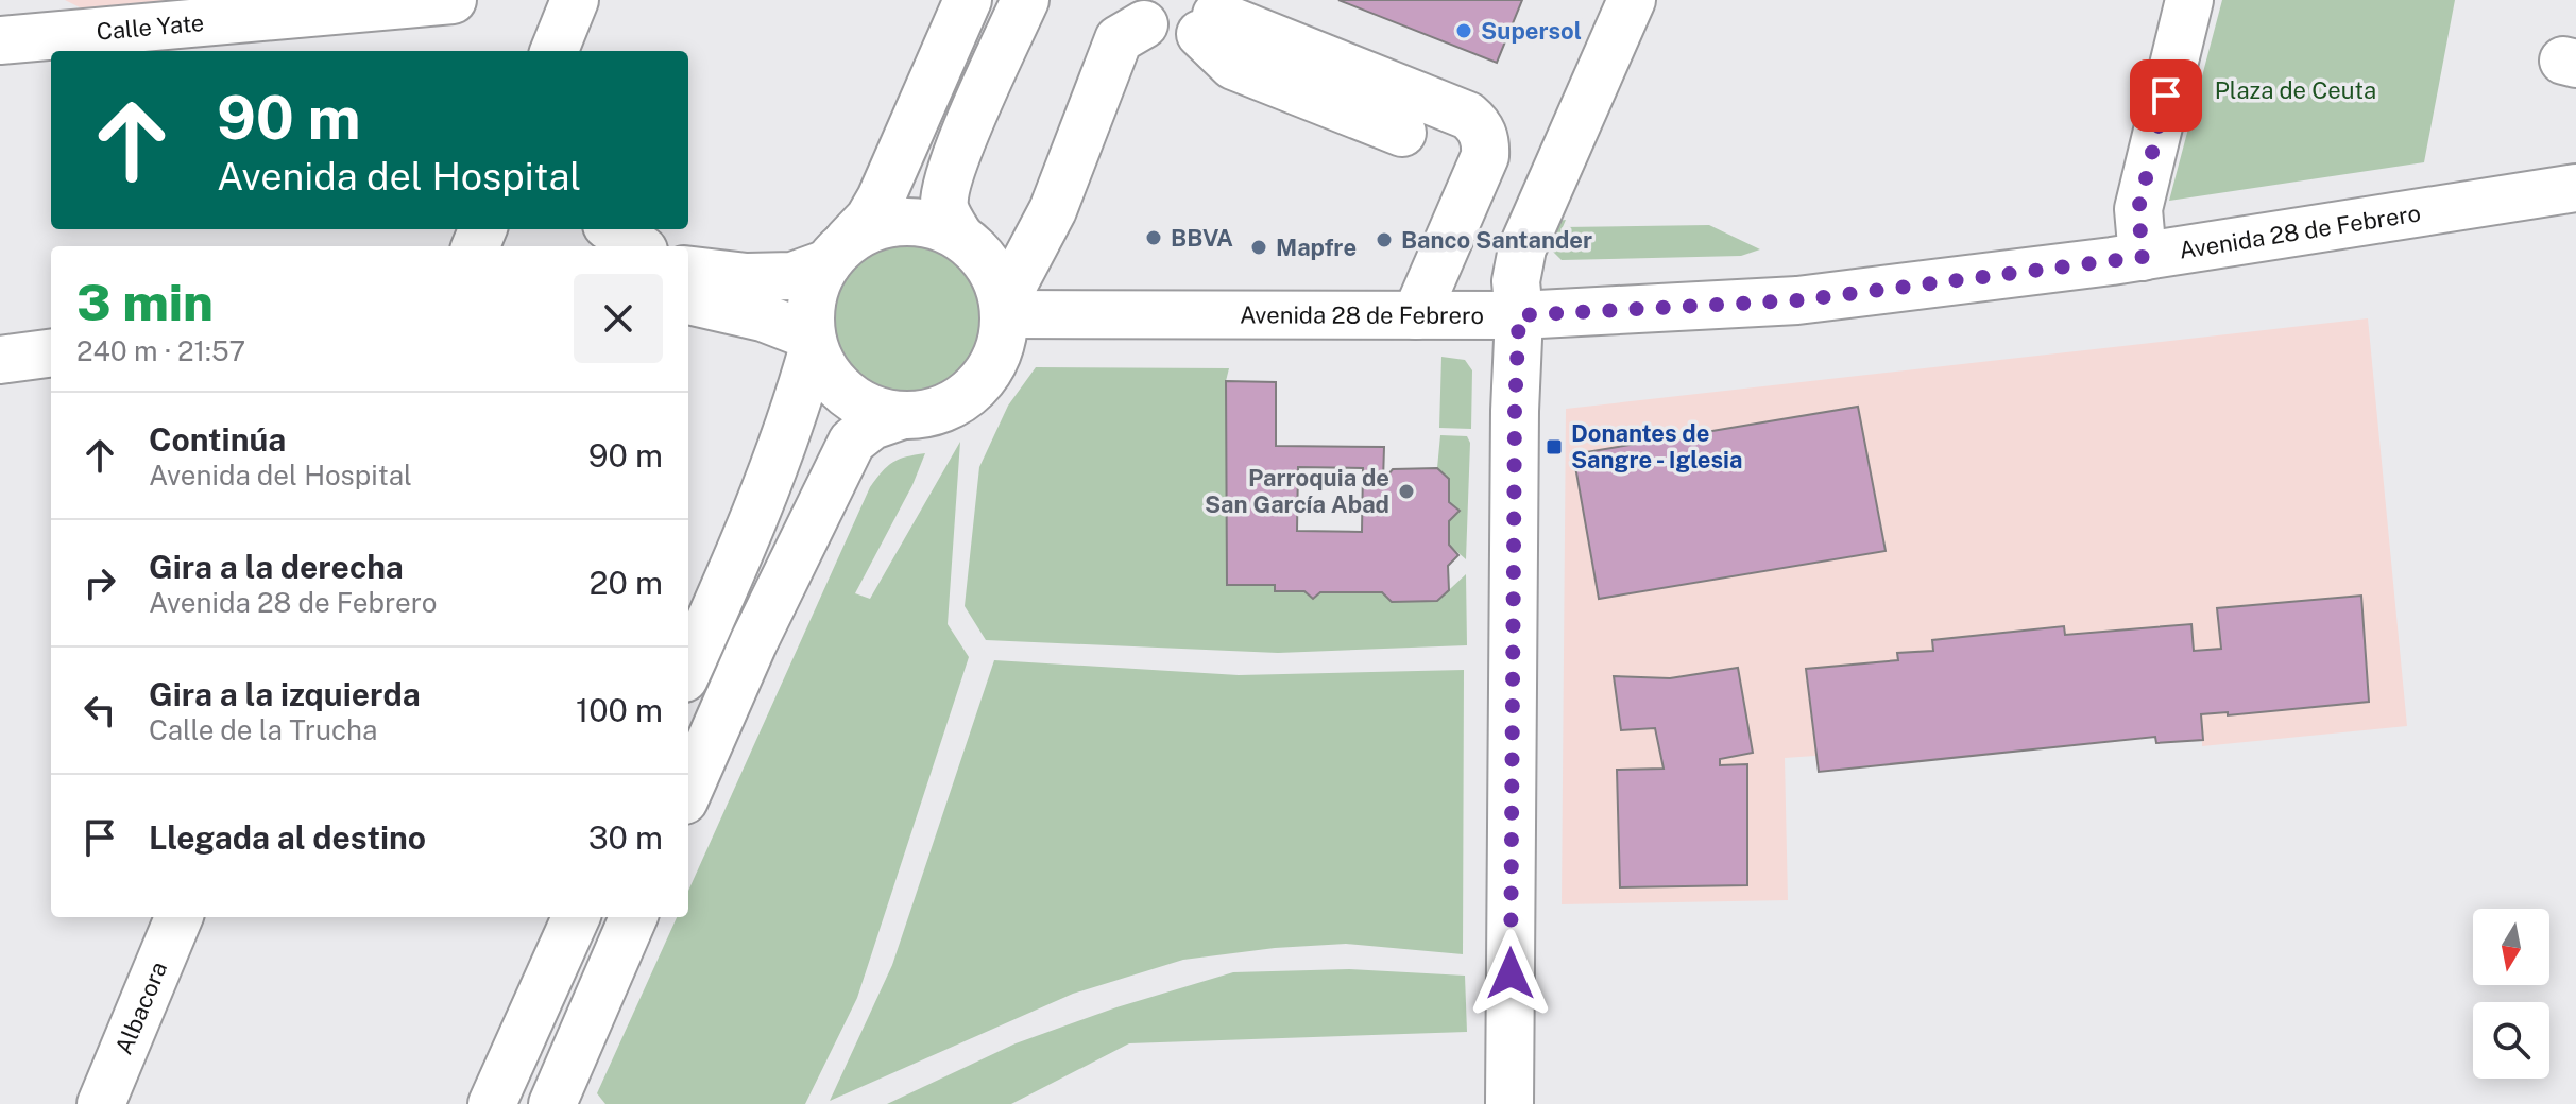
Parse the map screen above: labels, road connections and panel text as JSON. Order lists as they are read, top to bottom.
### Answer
{
  "streets": {
    "street": ["Calle Yate", "Avenida 28 de Febrero", "Albacora"]
  },
  "parks": ["Plaza de Ceuta"],
  "places": {
    "other": [
      "Supersol",
      "BBVA",
      "Banco Santander",
      "Mapfre",
      "Parroquia de San García Abad"
    ],
    "transit": ["Donantes de Sangre - Iglesia"]
  },
  "north": "bottom",
  "page": {
    "turn": ["90 m", "Avenida del Hospital"],
    "heading": ["3 min", "240 m · 21:57"],
    "list": [
      {
        "name": "Continúa",
        "note": "Avenida del Hospital",
        "value": "90 m"
      },
      {
        "name": "Gira a la derecha",
        "note": "Avenida 28 de Febrero",
        "value": "20 m"
      },
      {
        "name": "Gira a la izquierda",
        "note": "Calle de la Trucha",
        "value": "100 m"
      },
      {
        "name": "Llegada al destino",
        "value": "30 m"
      }
    ]
  }
}
